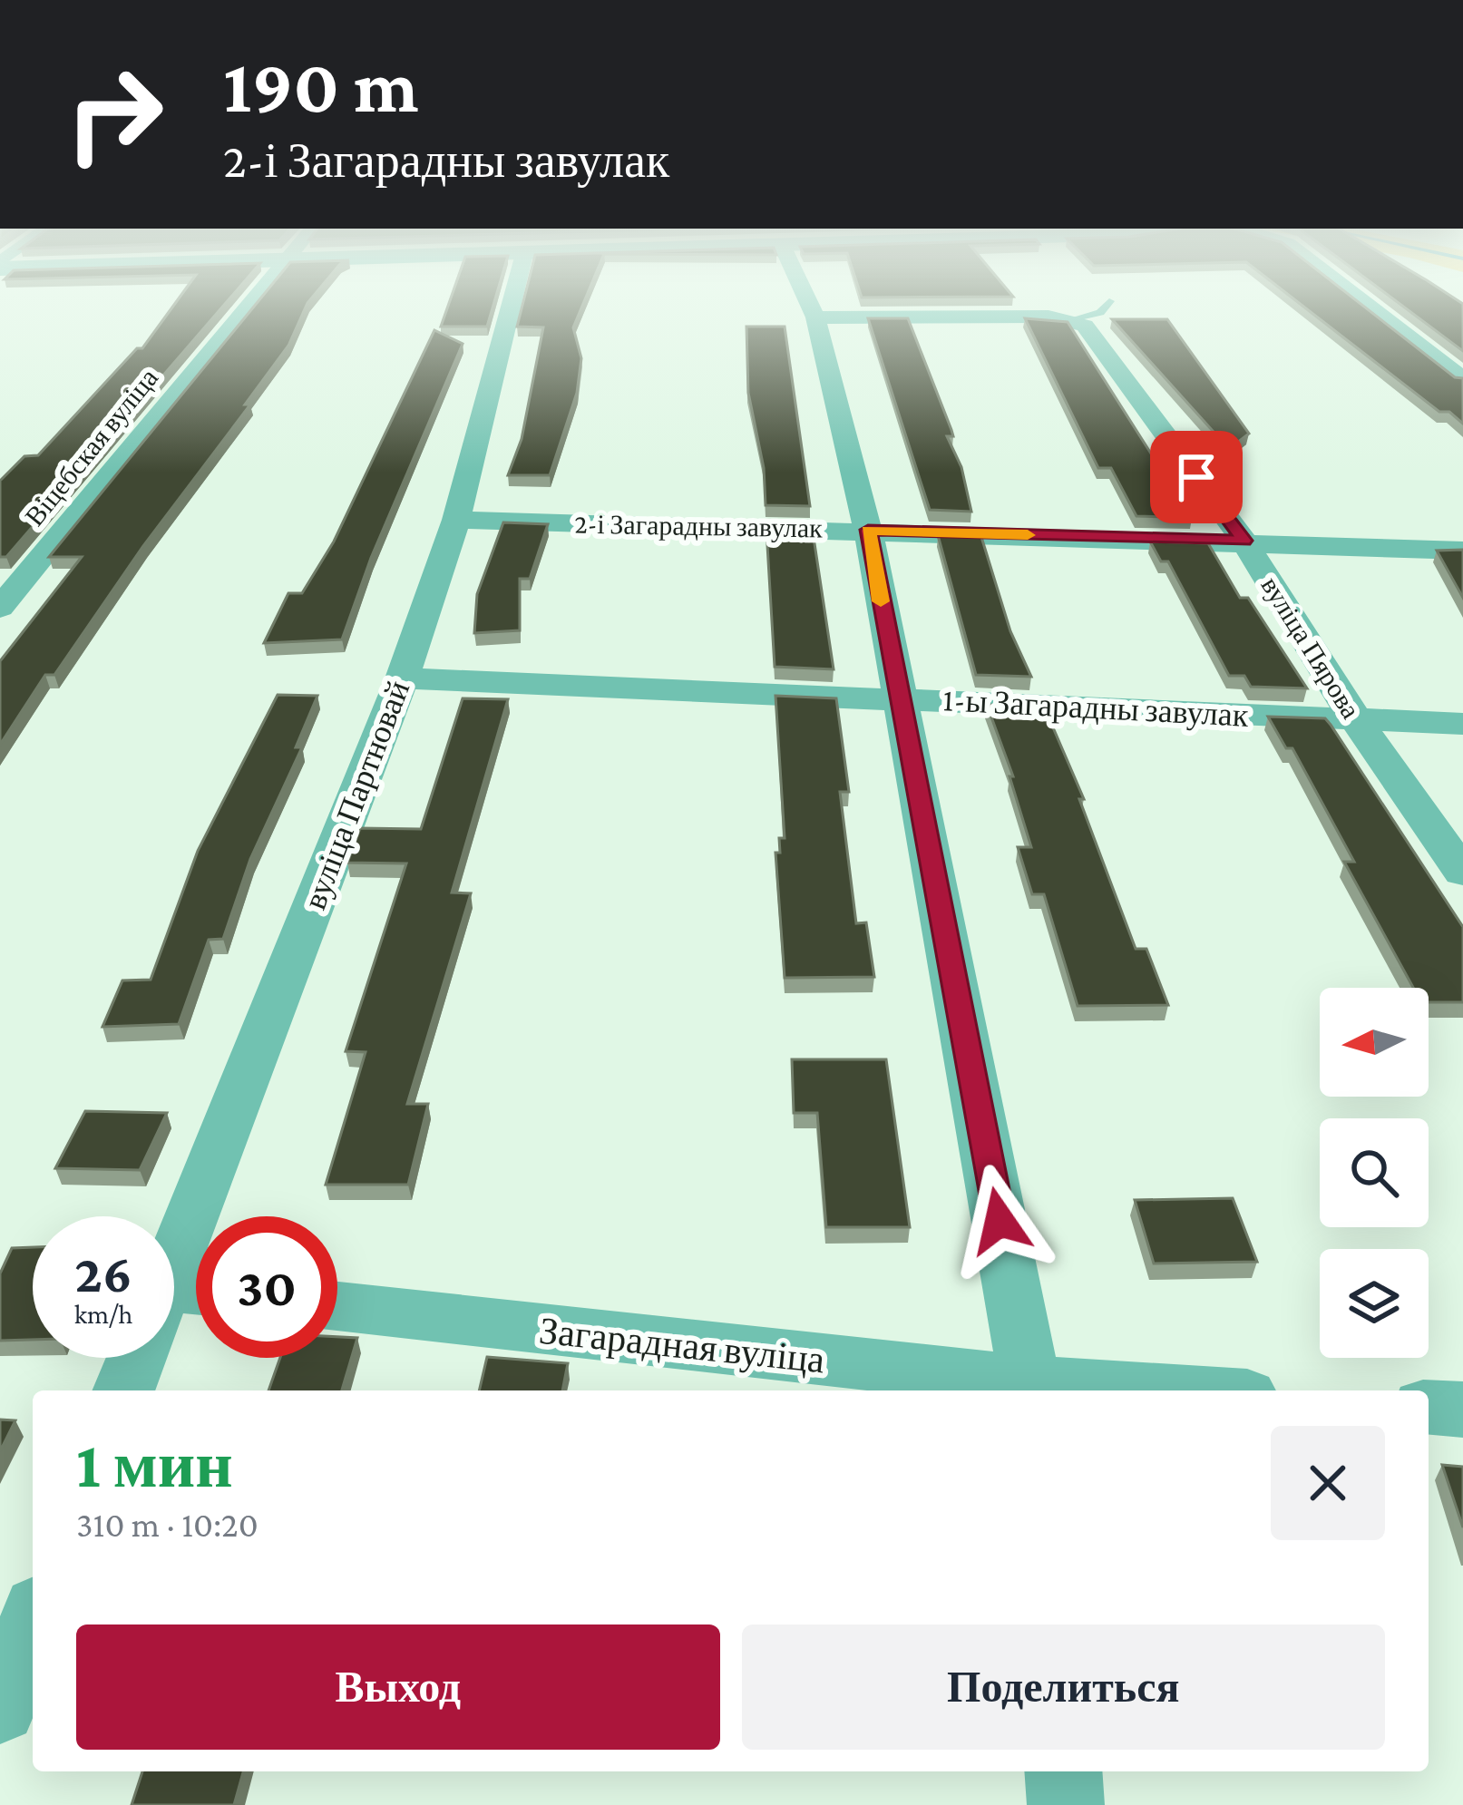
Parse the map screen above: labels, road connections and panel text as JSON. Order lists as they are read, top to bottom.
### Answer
{
  "streets": {
    "street": [
      "Віцебская вуліца",
      "2-і Загарадны завулак",
      "вуліца Пярова",
      "1-ы Загарадны завулак",
      "вуліца Партновай",
      "Загарадная вуліца"
    ]
  },
  "crossings": [
    ["2-і Загарадны завулак", "вуліца Пярова"],
    ["2-і Загарадны завулак", "вуліца Партновай"],
    ["вуліца Пярова", "1-ы Загарадны завулак"],
    ["1-ы Загарадны завулак", "вуліца Партновай"]
  ],
  "north": "left",
  "page": {
    "turn": ["190 m", "2-і Загарадны завулак"],
    "speed": "26 km/h",
    "limit": "30",
    "heading": ["1 мин", "310 m · 10:20"],
    "buttons": ["Выход", "Поделиться"]
  }
}
